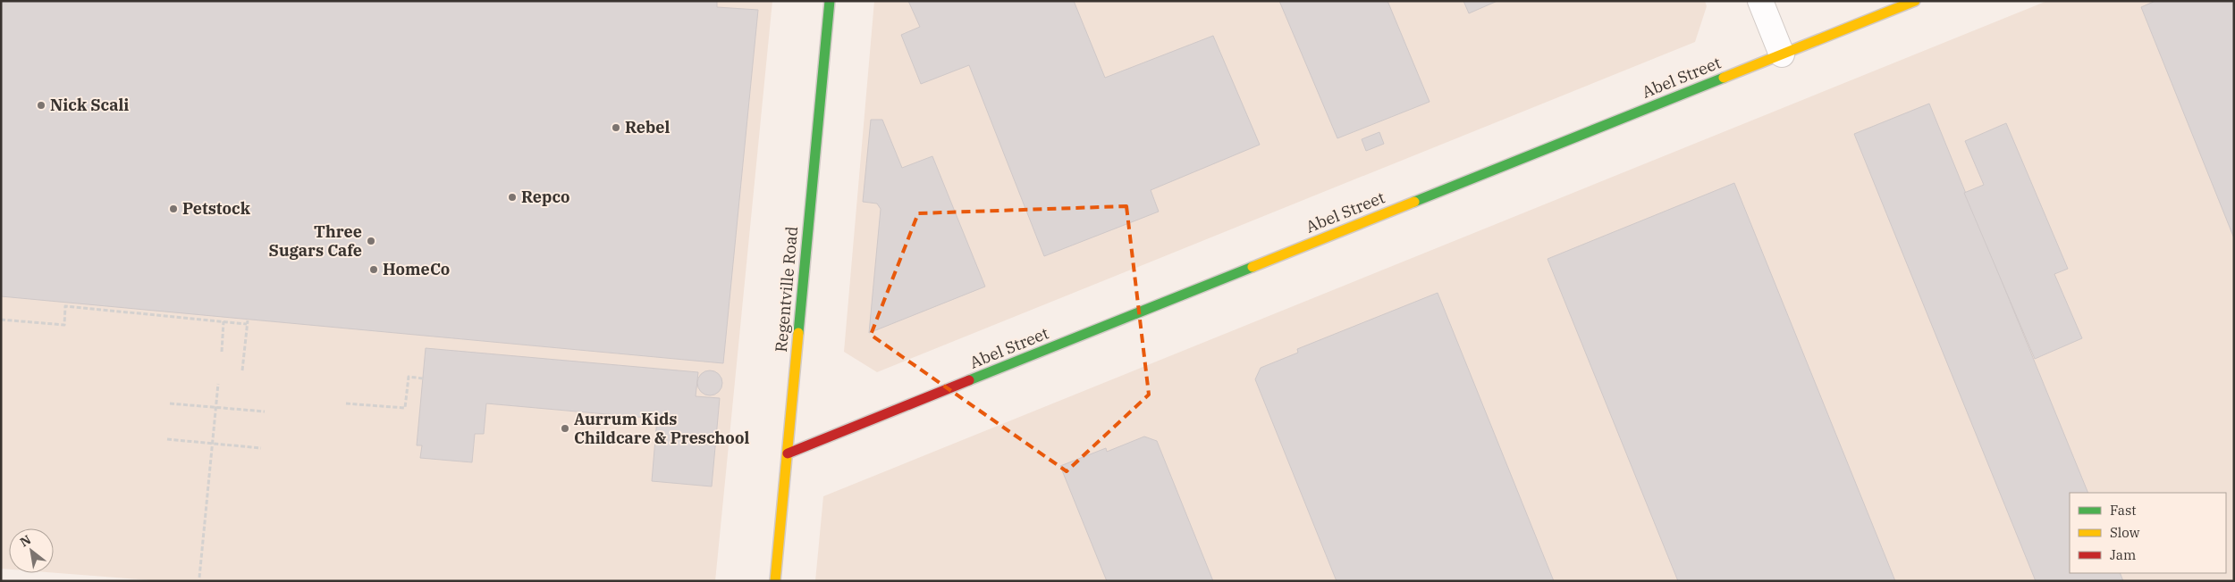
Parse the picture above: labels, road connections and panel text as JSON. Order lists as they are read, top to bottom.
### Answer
{
  "streets": {
    "street": ["Abel Street", "Regentville Road"]
  },
  "crossings": [
    ["Abel Street", "Regentville Road"]
  ],
  "places": [
    "Nick Scali",
    "Rebel",
    "Repco",
    "Petstock",
    "Three Sugars Cafe",
    "HomeCo",
    "Aurrum Kids Childcare & Preschool"
  ],
  "legend": ["Fast", "Slow", "Jam"],
  "north": "top left"
}
